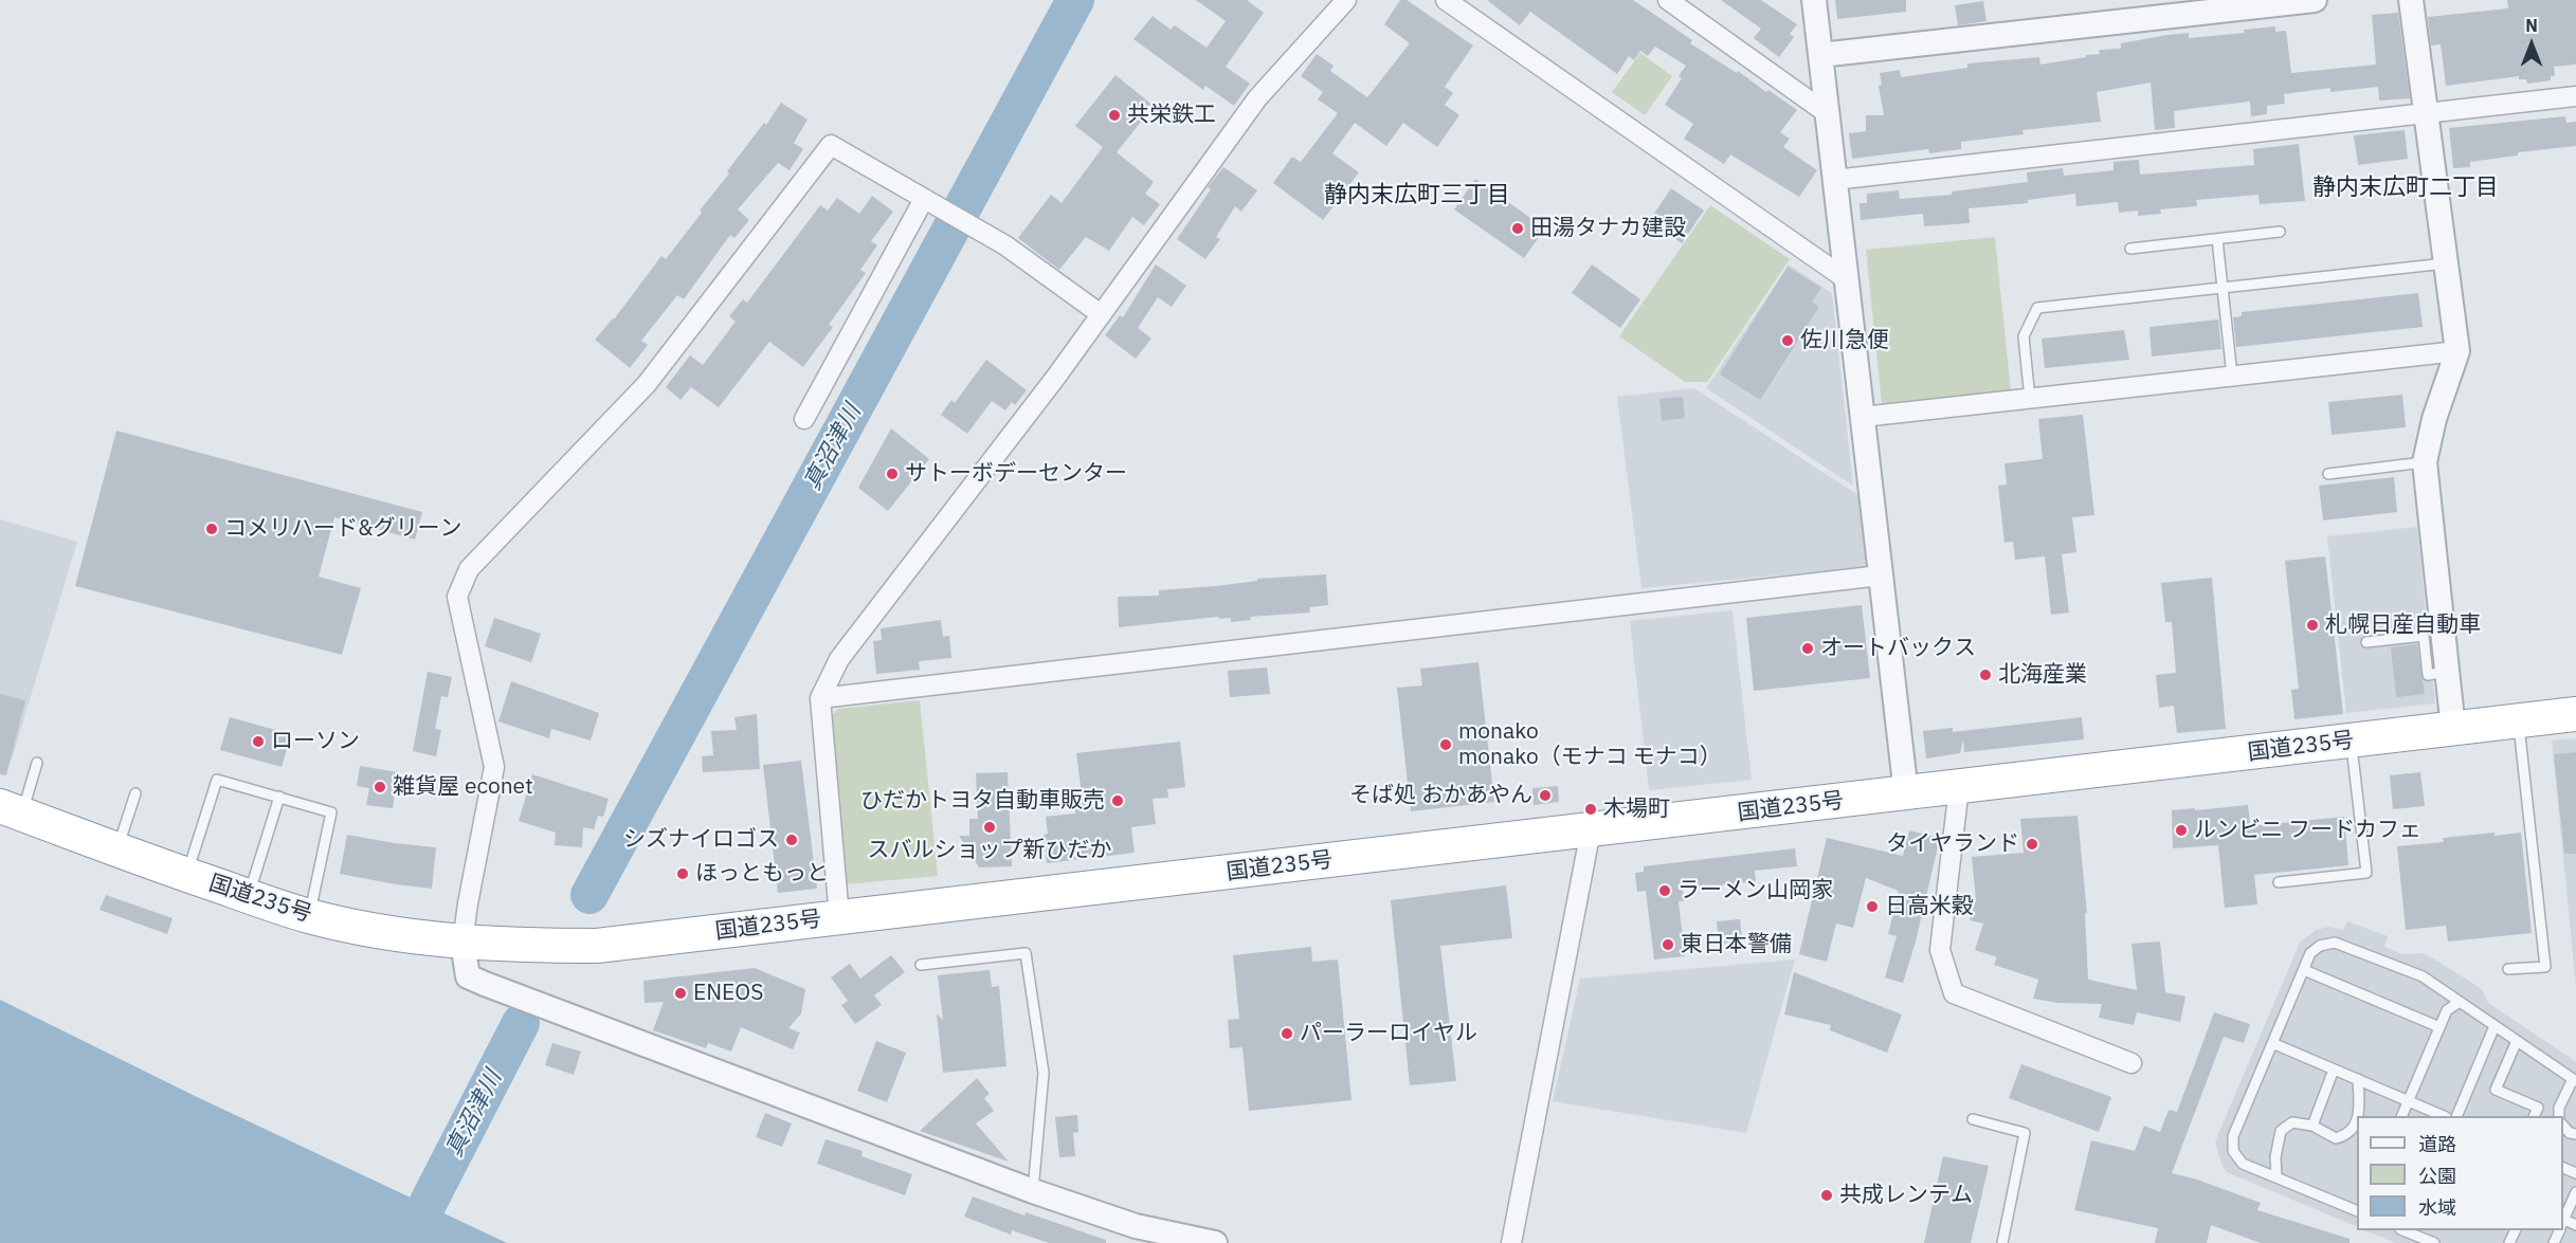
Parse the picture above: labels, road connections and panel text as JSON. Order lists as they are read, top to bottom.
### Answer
{
  "streets": {
    "highway": ["国道235号"]
  },
  "districts": ["静内末広町二丁目", "静内末広町三丁目"],
  "water": ["真沼津川"],
  "places": [
    "共栄鉄工",
    "田湯タナカ建設",
    "佐川急便",
    "サトーボデーセンター",
    "コメリハード&グリーン",
    "札幌日産自動車",
    "オートバックス",
    "北海産業",
    "ローソン",
    "monako monako（モナコ モナコ）",
    "雑貨屋 econet",
    "そば処 おかあやん",
    "ひだかトヨタ自動車販売",
    "木場町",
    "スバルショップ新ひだか",
    "ルンビニ フードカフェ",
    "シズナイロゴス",
    "タイヤランド",
    "ほっともっと",
    "ラーメン山岡家",
    "日高米穀",
    "東日本警備",
    "ENEOS",
    "パーラーロイヤル",
    "共成レンテム"
  ],
  "legend": ["道路", "公園", "水域"],
  "north": "top"
}
